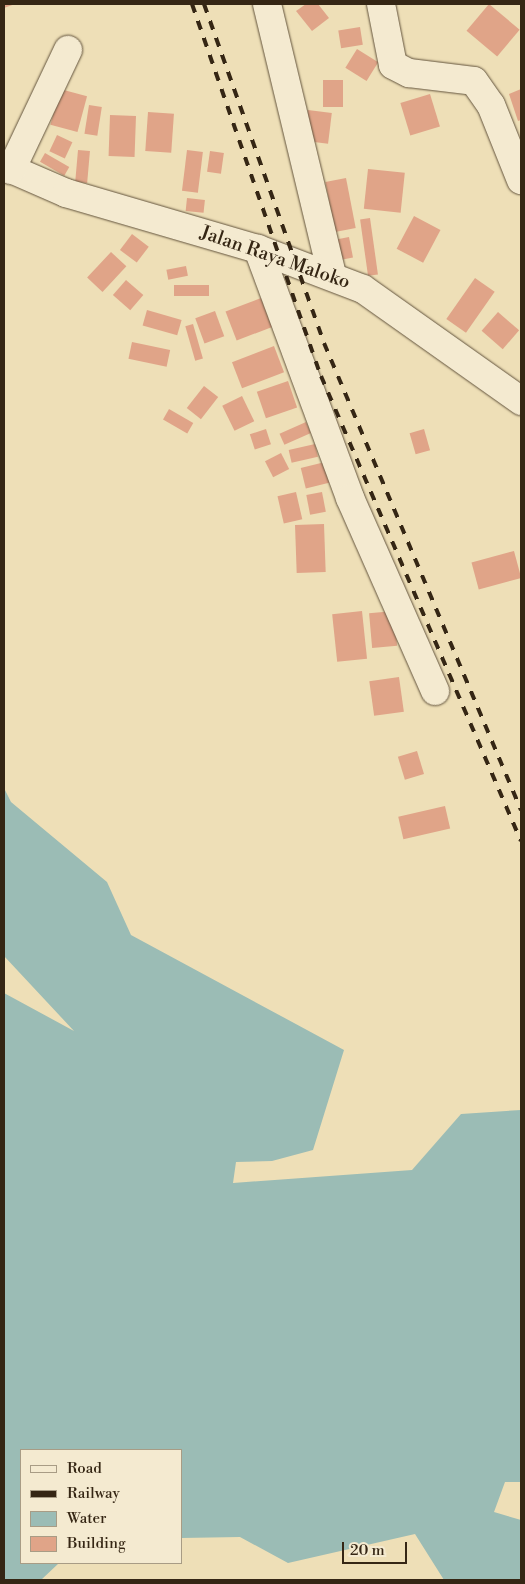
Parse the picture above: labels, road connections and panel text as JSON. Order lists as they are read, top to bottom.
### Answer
{
  "streets": {
    "street": ["Jalan Raya Maloko"]
  },
  "legend": [
    "Road",
    "Railway",
    "Water",
    "Building"
  ],
  "scale_bar": "20 m"
}
